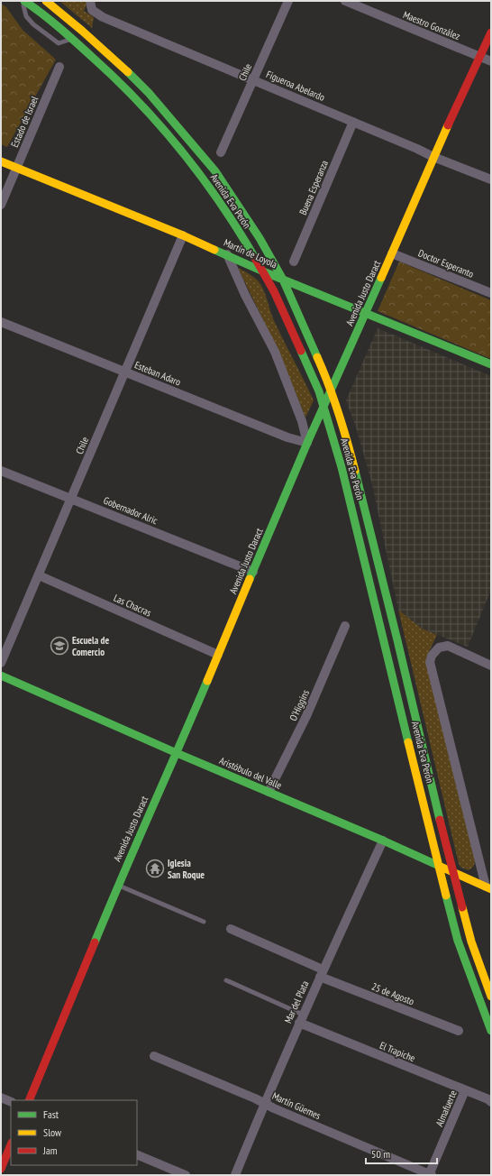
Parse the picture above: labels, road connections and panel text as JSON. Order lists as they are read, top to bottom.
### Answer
{
  "streets": {
    "main road": [
      "Avenida Eva Perón",
      "Martín de Loyola",
      "Avenida Justo Daract",
      "Aristóbulo del Valle"
    ],
    "street": [
      "Maestro González",
      "Chile",
      "Figueroa Abelardo",
      "Estado de Israel",
      "Buena Esperanza",
      "Doctor Esperanto",
      "Esteban Adaro",
      "Gobernador Alric",
      "Las Chacras",
      "O'Higgins",
      "25 de Agosto",
      "Mar del Plata",
      "El Trapiche",
      "Martín Güemes",
      "Almafuerte"
    ]
  },
  "crossings": [
    ["Maestro González", "Avenida Justo Daract"],
    ["Chile", "Figueroa Abelardo"],
    ["Chile", "Martín de Loyola"],
    ["Chile", "Esteban Adaro"],
    ["Chile", "Gobernador Alric"],
    ["Chile", "Las Chacras"],
    ["Figueroa Abelardo", "Buena Esperanza"],
    ["Figueroa Abelardo", "Avenida Justo Daract"],
    ["Estado de Israel", "Martín de Loyola"],
    ["Avenida Eva Perón", "Martín de Loyola"],
    ["Avenida Eva Perón", "Avenida Justo Daract"],
    ["Avenida Eva Perón", "Aristóbulo del Valle"],
    ["Martín de Loyola", "Avenida Justo Daract"],
    ["Doctor Esperanto", "Avenida Justo Daract"],
    ["Avenida Justo Daract", "Esteban Adaro"],
    ["Avenida Justo Daract", "Gobernador Alric"],
    ["Avenida Justo Daract", "Las Chacras"],
    ["Avenida Justo Daract", "Aristóbulo del Valle"],
    ["O'Higgins", "Aristóbulo del Valle"],
    ["Aristóbulo del Valle", "Mar del Plata"],
    ["25 de Agosto", "Mar del Plata"],
    ["Mar del Plata", "El Trapiche"],
    ["Mar del Plata", "Martín Güemes"],
    ["El Trapiche", "Almafuerte"],
    ["Martín Güemes", "Almafuerte"]
  ],
  "places": {
    "school or university": ["Escuela de Comercio"],
    "temple": ["Iglesia San Roque"]
  },
  "legend": ["Fast", "Slow", "Jam"],
  "scale_bar": "50 m"
}
